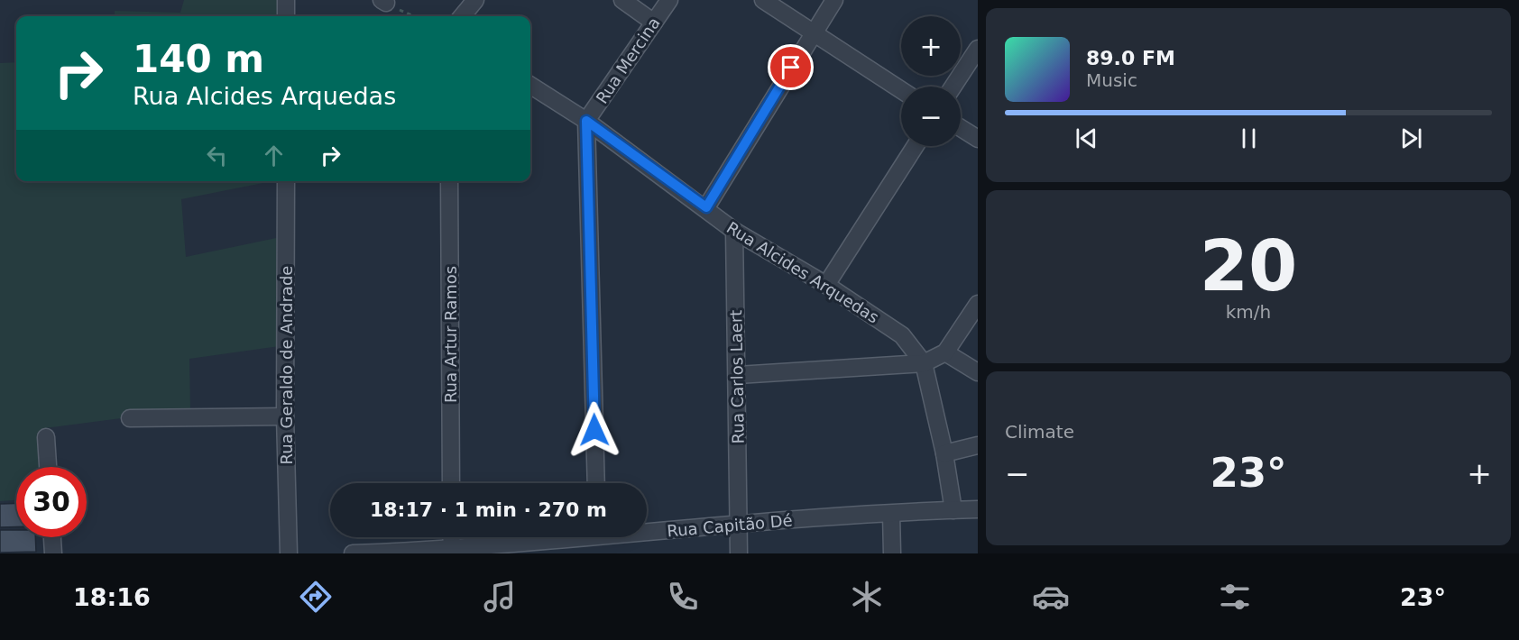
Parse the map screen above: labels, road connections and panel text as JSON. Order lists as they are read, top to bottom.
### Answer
{
  "streets": {
    "street": [
      "Rua Mercina",
      "Rua Alcides Arquedas",
      "Rua Artur Ramos",
      "Rua Geraldo de Andrade",
      "Rua Carlos Laert",
      "Rua Capitão Dé"
    ]
  },
  "crossings": [
    ["Rua Mercina", "Rua Alcides Arquedas"],
    ["Rua Alcides Arquedas", "Rua Carlos Laert"],
    ["Rua Alcides Arquedas", "Rua Capitão Dé"],
    ["Rua Carlos Laert", "Rua Capitão Dé"]
  ],
  "page": {
    "map_buttons": ["+", "−"],
    "turn": ["140 m", "Rua Alcides Arquedas"],
    "song": ["89.0 FM", "Music"],
    "tile": [
      ["20", "km/h"],
      "Climate"
    ],
    "heat": ["−", "23°", "+"],
    "limit": "30",
    "trip": "18:17 · 1 min · 270 m",
    "tabs": ["18:16", "23°"]
  }
}
